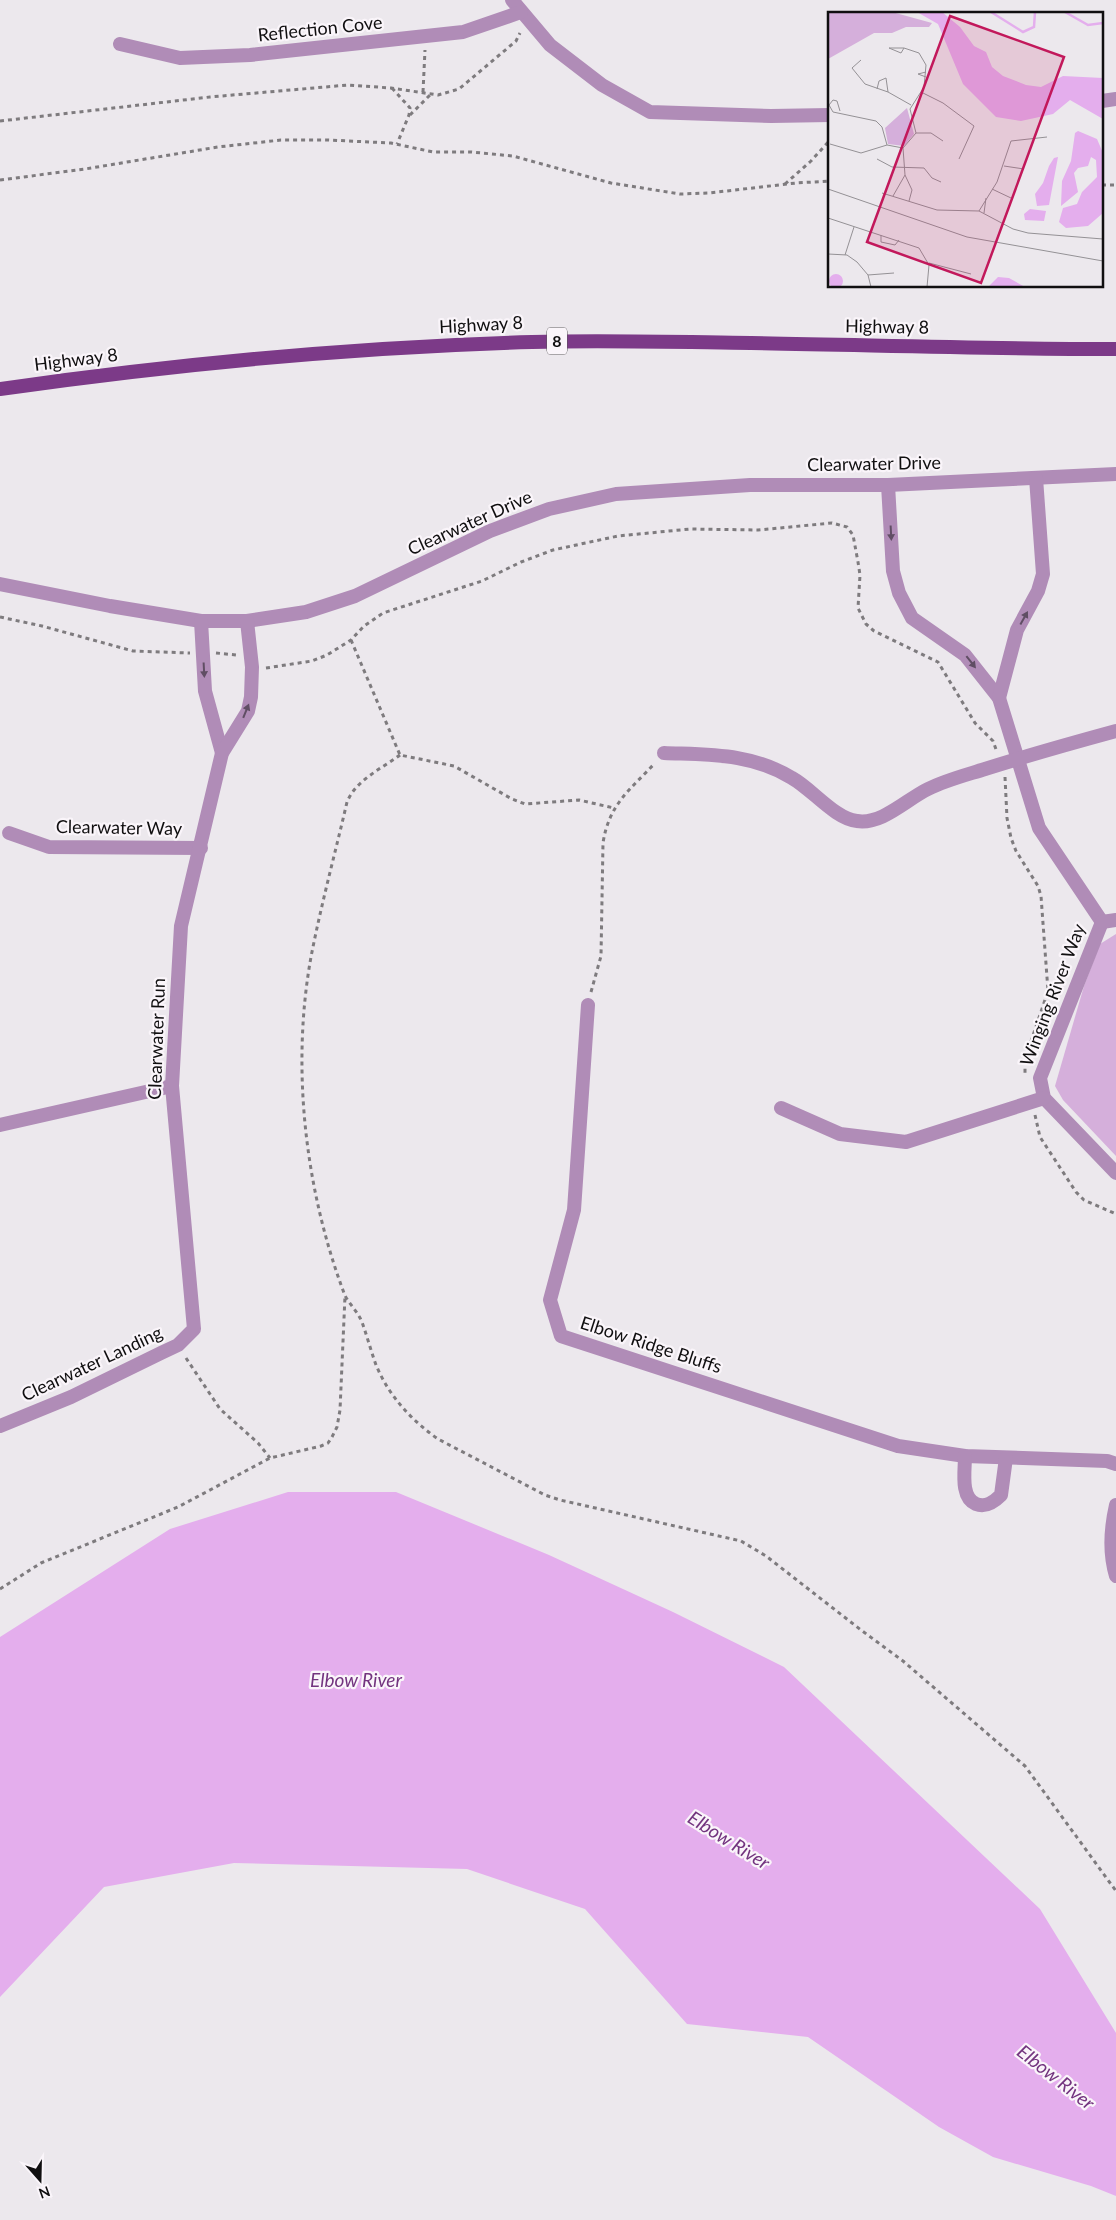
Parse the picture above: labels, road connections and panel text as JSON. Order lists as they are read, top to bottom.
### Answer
{
  "streets": {
    "main road": ["Highway 8", "8"],
    "street": [
      "Reflection Cove",
      "Clearwater Drive",
      "Clearwater Way",
      "Winging River Way",
      "Clearwater Run",
      "Elbow Ridge Bluffs",
      "Clearwater Landing"
    ]
  },
  "crossings": [
    ["Clearwater Drive", "Clearwater Run"],
    ["Clearwater Way", "Clearwater Run"],
    ["Clearwater Run", "Clearwater Landing"]
  ],
  "water": ["Elbow River"],
  "north": "bottom"
}
